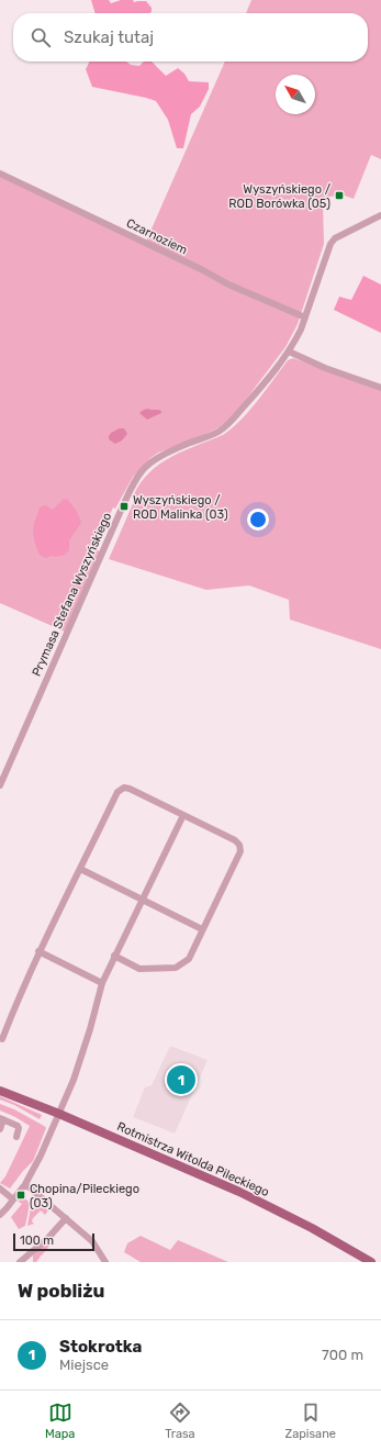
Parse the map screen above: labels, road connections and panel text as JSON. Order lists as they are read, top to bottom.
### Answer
{
  "streets": {
    "main road": ["Rotmistrza Witolda Pileckiego"],
    "street": ["Czarnoziem", "Prymasa Stefana Wyszyńskiego"]
  },
  "places": {
    "transit": ["Wyszyńskiego / ROD Borówka (05)", "Wyszyńskiego / ROD Malinka (03)", "Chopina/Pileckiego (03)"]
  },
  "scale_bar": "100 m",
  "north": "top left",
  "page": {
    "search": "Szukaj tutaj",
    "pins": "1",
    "scale": "100 m",
    "heading": "W pobliżu",
    "list": [
      {
        "mark": "1",
        "name": "Stokrotka",
        "note": "Miejsce",
        "value": "700 m"
      }
    ],
    "nav": ["Mapa", "Trasa", "Zapisane"]
  }
}
